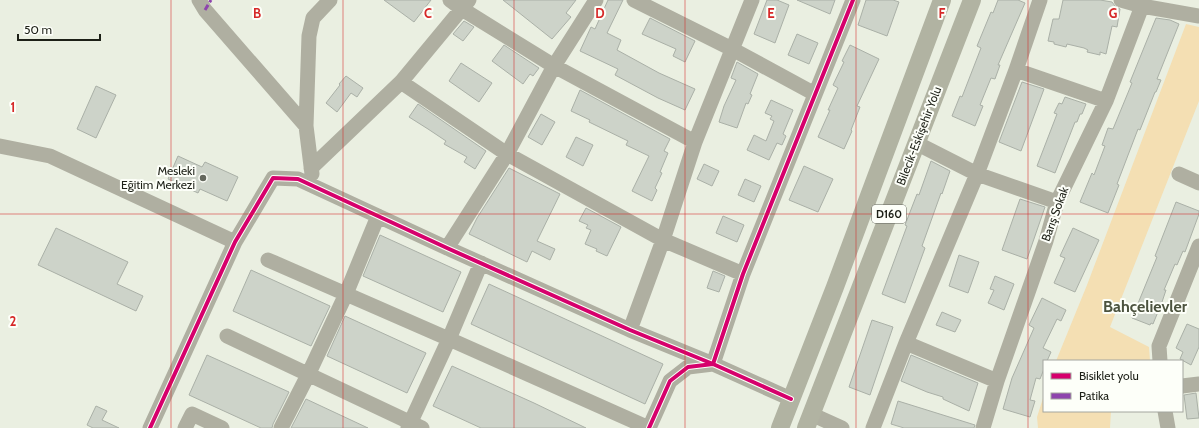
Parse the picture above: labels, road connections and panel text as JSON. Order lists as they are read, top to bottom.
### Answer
{
  "streets": {
    "main road": ["Bilecik-Eskişehir Yolu", "D160"],
    "street": ["Barış Sokak"]
  },
  "districts": ["Bahçelievler"],
  "places": ["Mesleki Eğitim Merkezi"],
  "legend": ["Bisiklet yolu", "Patika"],
  "scale_bar": "50 m",
  "grid": {
    "columns": [
      "B",
      "C",
      "D",
      "E",
      "F",
      "G"
    ],
    "rows": ["1", "2"]
  }
}
